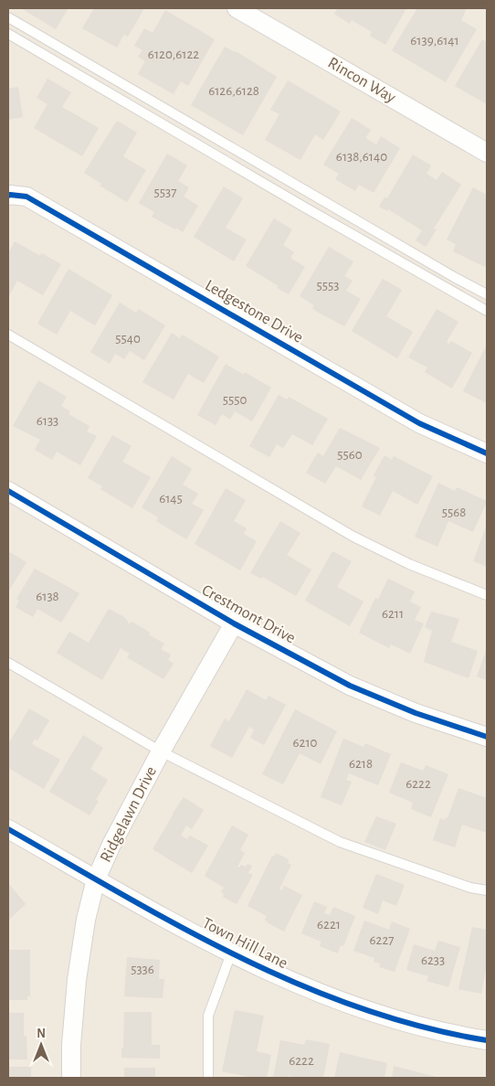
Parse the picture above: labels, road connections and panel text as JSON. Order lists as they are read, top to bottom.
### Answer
{
  "streets": {
    "street": [
      "Rincon Way",
      "Ledgestone Drive",
      "Crestmont Drive",
      "Ridgelawn Drive",
      "Town Hill Lane"
    ]
  },
  "crossings": [
    ["Crestmont Drive", "Ridgelawn Drive"],
    ["Ridgelawn Drive", "Town Hill Lane"]
  ],
  "house_numbers": [
    "6139,6141",
    "6120,6122",
    "6126,6128",
    "6138,6140",
    "5537",
    "5553",
    "5540",
    "5550",
    "6133",
    "5560",
    "6145",
    "5568",
    "6138",
    "6211",
    "6210",
    "6218",
    "6222",
    "6221",
    "6227",
    "6233",
    "5336",
    "6222"
  ],
  "north": "top"
}
